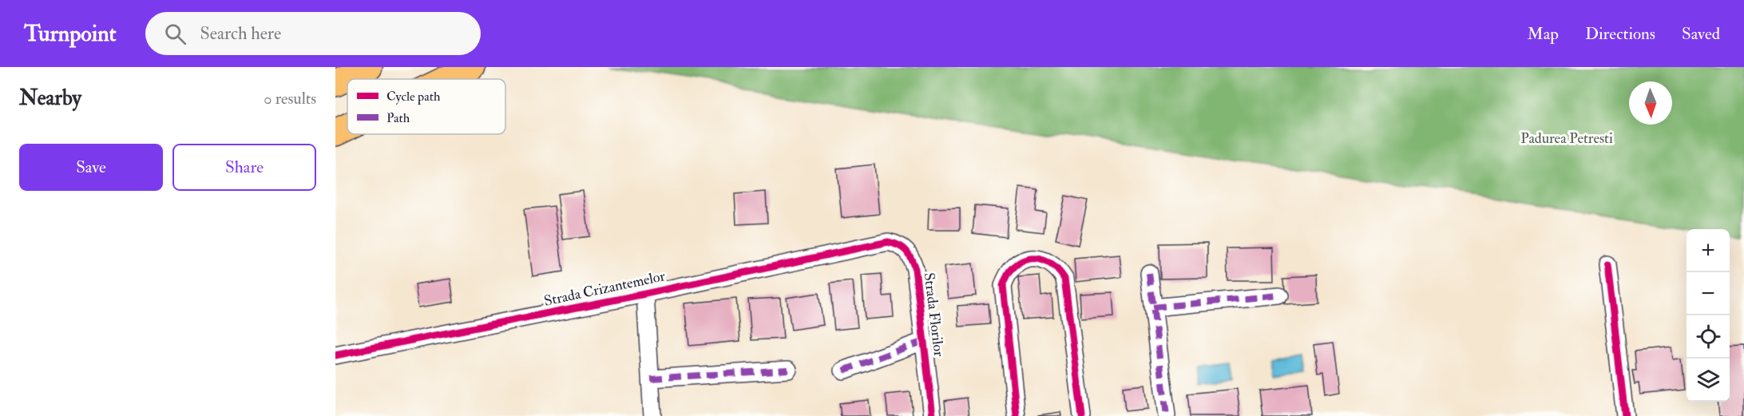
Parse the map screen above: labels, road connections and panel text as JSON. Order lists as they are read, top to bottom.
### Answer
{
  "streets": {
    "street": ["Strada Crizantemelor", "Strada Florilor"]
  },
  "crossings": [
    ["Strada Crizantemelor", "Strada Florilor"]
  ],
  "parks": ["Padurea Petresti"],
  "legend": ["Cycle path", "Path"],
  "north": "bottom",
  "page": {
    "header": "Turnpoint",
    "search": "Search here",
    "nav": ["Map", "Directions", "Saved"],
    "heading": ["Nearby", "0 results"],
    "buttons": ["Save", "Share"],
    "map_buttons": ["+", "−"]
  }
}
